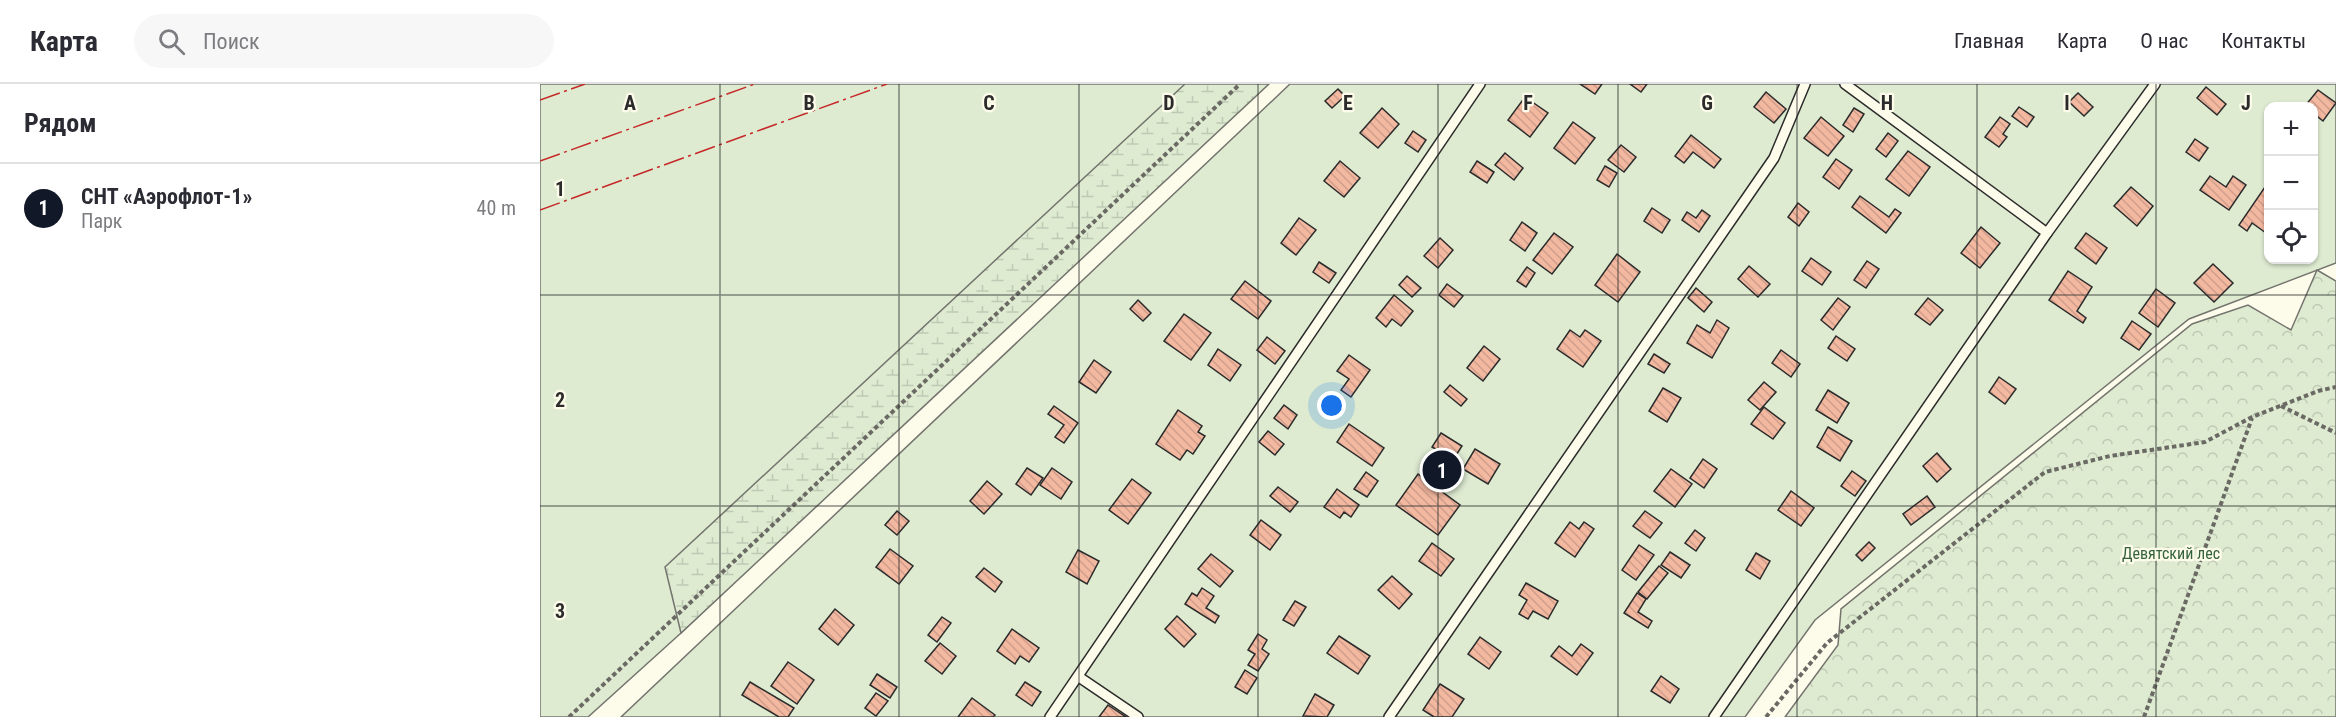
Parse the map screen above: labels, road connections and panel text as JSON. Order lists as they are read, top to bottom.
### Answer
{
  "parks": ["Девятский лес"],
  "page": {
    "header": "Карта",
    "search": "Поиск",
    "nav": [
      "Главная",
      "Карта",
      "О нас",
      "Контакты"
    ],
    "heading": "Рядом",
    "map_buttons": ["+", "−"],
    "list": [
      {
        "mark": "1",
        "name": "СНТ «Аэрофлот-1»",
        "note": "Парк",
        "value": "40 m"
      }
    ],
    "pins": "1"
  },
  "grid": {
    "columns": [
      "A",
      "B",
      "C",
      "D",
      "E",
      "F",
      "G",
      "H",
      "I",
      "J"
    ],
    "rows": ["1", "2", "3"]
  }
}
